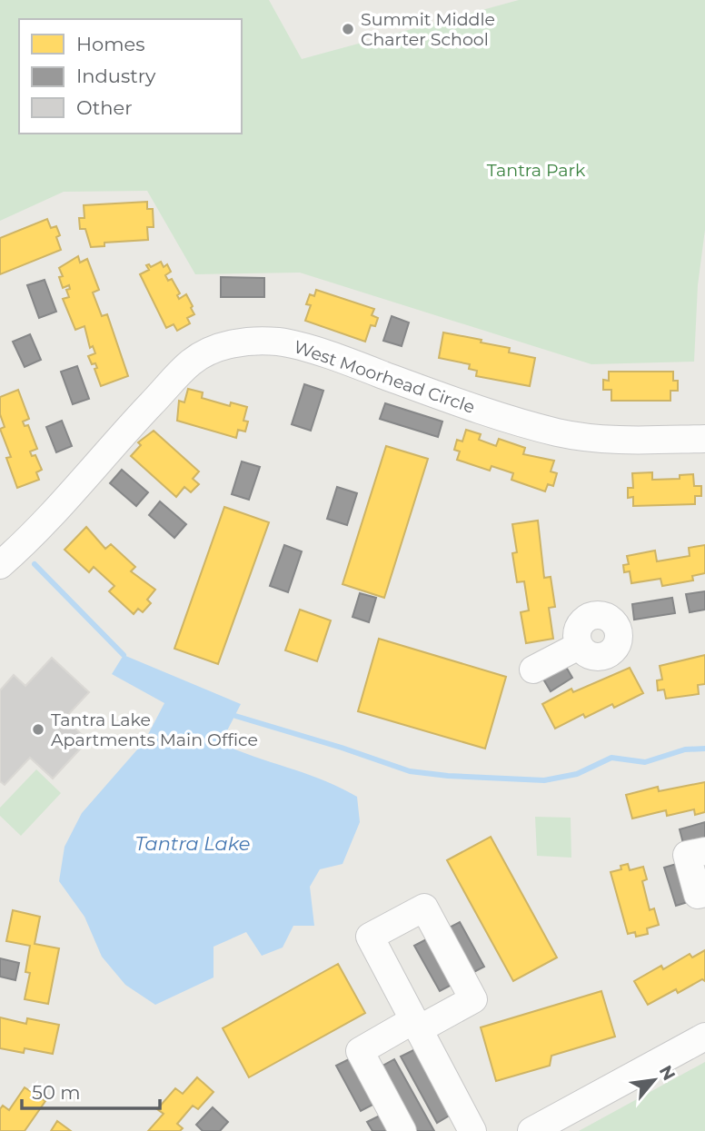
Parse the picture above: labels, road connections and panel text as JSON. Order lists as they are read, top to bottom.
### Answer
{
  "streets": {
    "street": ["West Moorhead Circle"]
  },
  "water": ["Tantra Lake"],
  "parks": ["Tantra Park"],
  "places": ["Summit Middle Charter School", "Tantra Lake Apartments Main Office"],
  "legend": ["Homes", "Industry", "Other"],
  "scale_bar": "50 m",
  "north": "top right"
}
